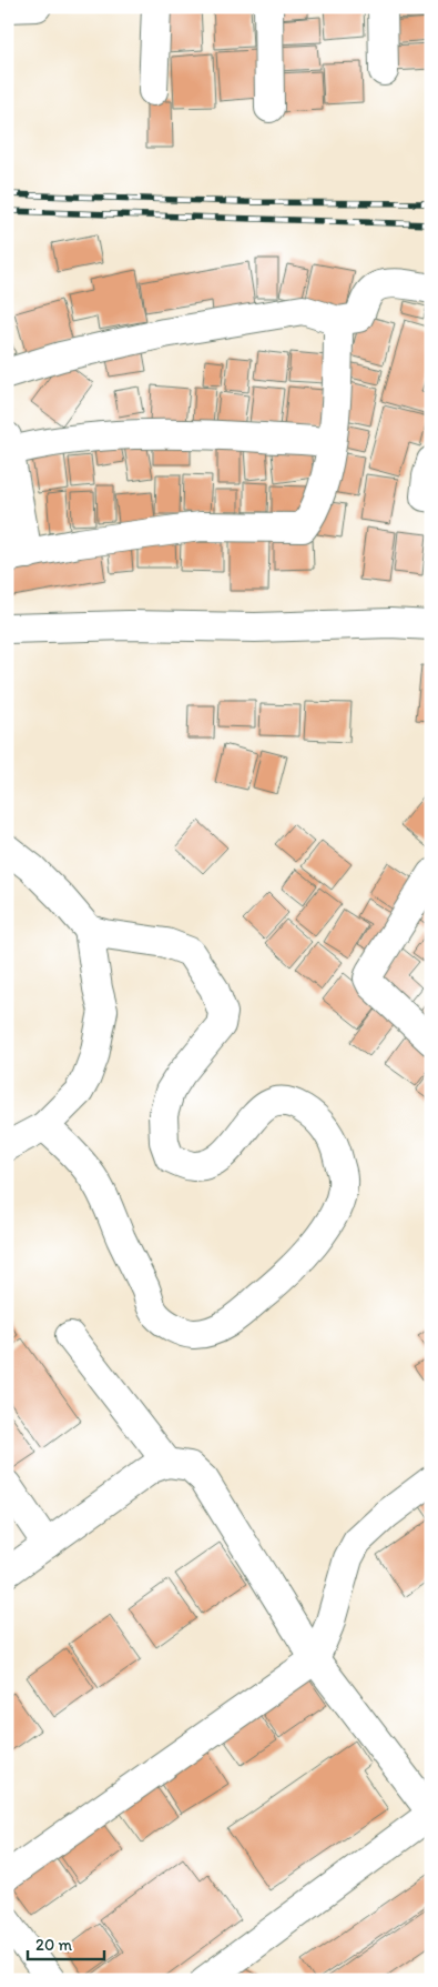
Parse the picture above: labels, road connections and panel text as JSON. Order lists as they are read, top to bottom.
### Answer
{
  "scale_bar": "20 m"
}
